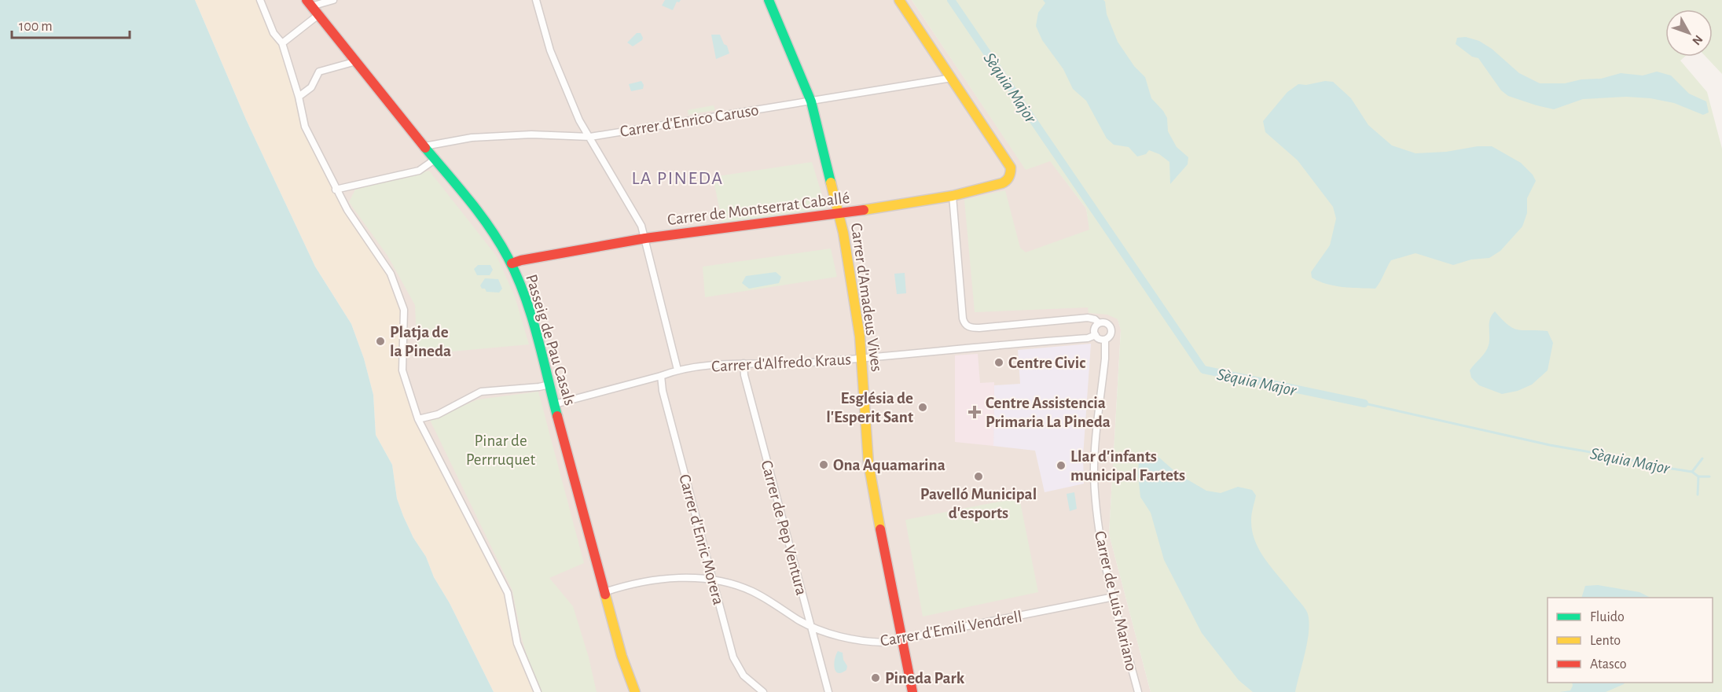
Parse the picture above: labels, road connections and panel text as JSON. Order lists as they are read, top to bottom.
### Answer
{
  "streets": {
    "street": [
      "Carrer d'Enrico Caruso",
      "Carrer de Montserrat Caballé",
      "Carrer d'Amadeus Vives",
      "Passeig de Pau Casals",
      "Carrer d'Alfredo Kraus",
      "Carrer de Pep Ventura",
      "Carrer d'Enric Morera",
      "Carrer de Luis Mariano",
      "Carrer d'Emili Vendrell"
    ]
  },
  "crossings": [
    ["Carrer d'Enrico Caruso", "Carrer de Montserrat Caballé"],
    ["Carrer d'Enrico Caruso", "Carrer d'Amadeus Vives"],
    ["Carrer d'Enrico Caruso", "Passeig de Pau Casals"],
    ["Carrer de Montserrat Caballé", "Carrer d'Amadeus Vives"],
    ["Carrer de Montserrat Caballé", "Passeig de Pau Casals"],
    ["Carrer d'Amadeus Vives", "Carrer d'Alfredo Kraus"],
    ["Carrer d'Amadeus Vives", "Carrer d'Emili Vendrell"],
    ["Passeig de Pau Casals", "Carrer d'Alfredo Kraus"],
    ["Passeig de Pau Casals", "Carrer d'Emili Vendrell"],
    ["Carrer d'Alfredo Kraus", "Carrer de Pep Ventura"],
    ["Carrer d'Alfredo Kraus", "Carrer d'Enric Morera"],
    ["Carrer d'Alfredo Kraus", "Carrer de Luis Mariano"],
    ["Carrer de Pep Ventura", "Carrer d'Emili Vendrell"],
    ["Carrer d'Enric Morera", "Carrer d'Emili Vendrell"],
    ["Carrer de Luis Mariano", "Carrer d'Emili Vendrell"]
  ],
  "districts": ["LA PINEDA"],
  "water": ["Sèquia Major"],
  "parks": ["Pinar de Perrruquet"],
  "places": {
    "other": [
      "Platja de la Pineda",
      "Centre Civic",
      "Església de l'Esperit Sant",
      "Ona Aquamarina",
      "Llar d'infants municipal Fartets",
      "Pavelló Municipal d'esports",
      "Pineda Park"
    ],
    "health": ["Centre Assistencia Primaria La Pineda"]
  },
  "legend": ["Fluido", "Lento", "Atasco"],
  "scale_bar": "100 m",
  "north": "bottom right"
}
